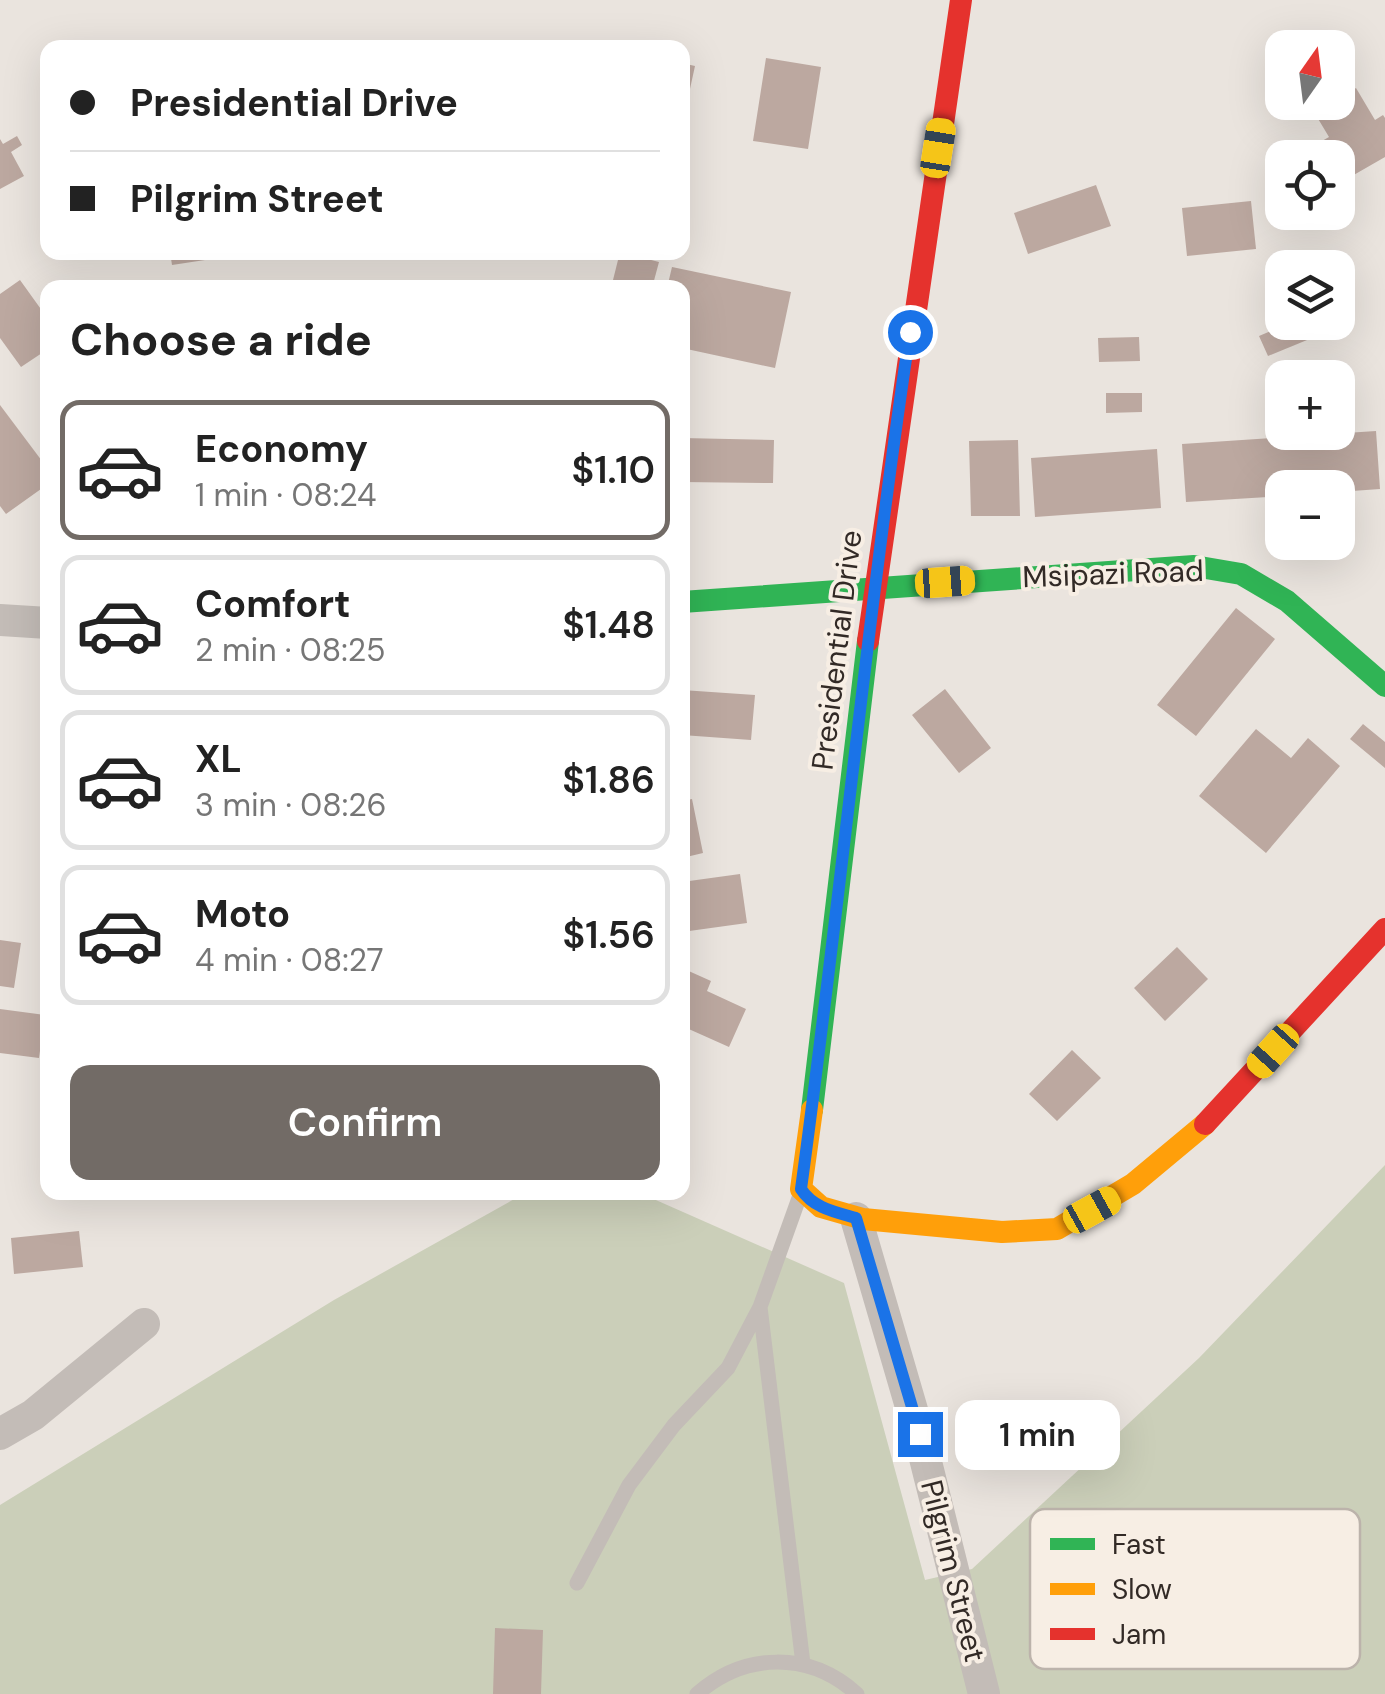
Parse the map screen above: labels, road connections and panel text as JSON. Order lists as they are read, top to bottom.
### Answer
{
  "streets": {
    "street": ["Msipazi Road", "Presidential Drive", "Pilgrim Street"]
  },
  "crossings": [
    ["Msipazi Road", "Presidential Drive"]
  ],
  "legend": ["Fast", "Slow", "Jam"],
  "north": "top",
  "page": {
    "map_buttons": ["+", "−"],
    "banner": ["Presidential Drive", "Pilgrim Street"],
    "heading": "Choose a ride",
    "list": [
      {
        "name": "Economy",
        "note": "1 min · 08:24",
        "value": "$1.10"
      },
      {
        "name": "Comfort",
        "note": "2 min · 08:25",
        "value": "$1.48"
      },
      {
        "name": "XL",
        "note": "3 min · 08:26",
        "value": "$1.86"
      },
      {
        "name": "Moto",
        "note": "4 min · 08:27",
        "value": "$1.56"
      }
    ],
    "buttons": "Confirm",
    "bubble": "1 min"
  }
}
